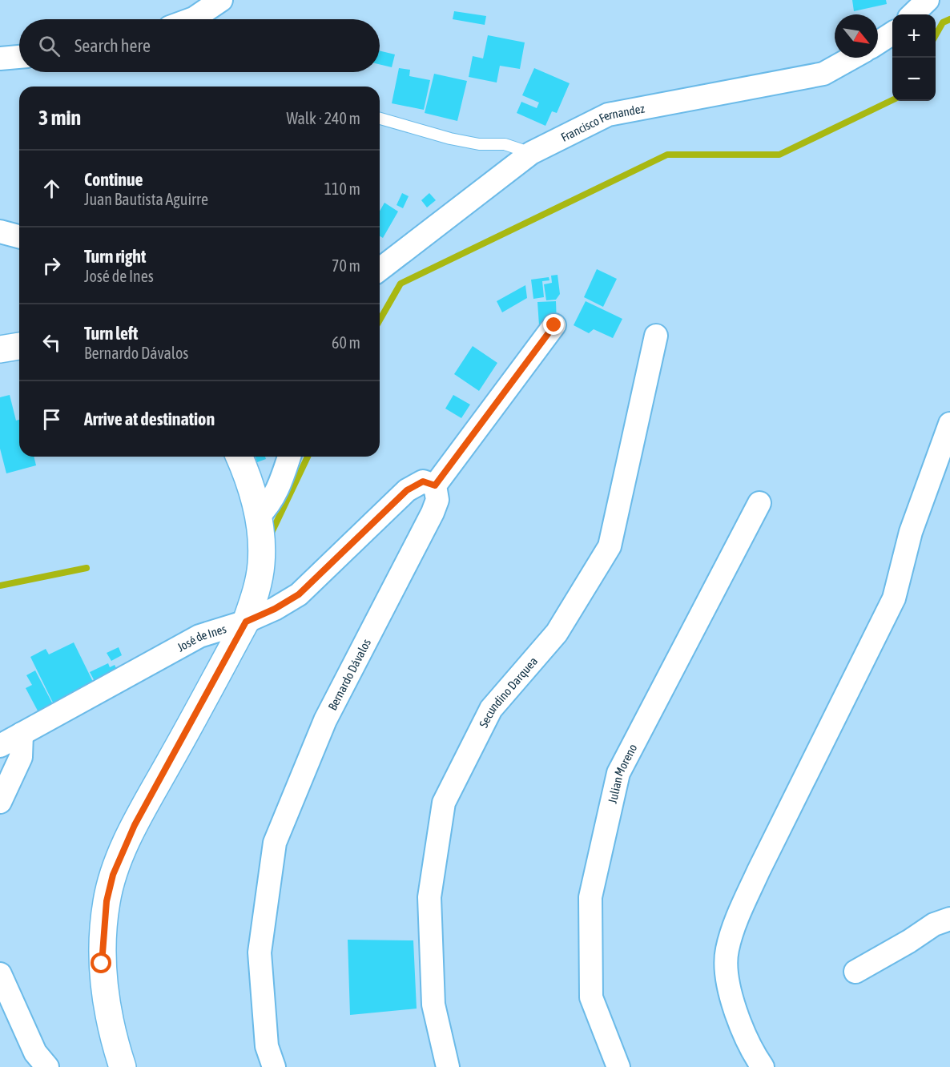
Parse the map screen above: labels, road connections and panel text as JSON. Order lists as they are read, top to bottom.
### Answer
{
  "streets": {
    "street": [
      "Francisco Fernandez",
      "José de Ines",
      "Bernardo Dávalos",
      "Secundino Darquea",
      "Julian Moreno"
    ]
  },
  "crossings": [
    ["José de Ines", "Bernardo Dávalos"]
  ],
  "north": "bottom right",
  "page": {
    "map_buttons": ["+", "−"],
    "search": "Search here",
    "heading": ["3 min", "Walk · 240 m"],
    "list": [
      ["Continue", "Juan Bautista Aguirre", "110 m"],
      ["Turn right", "José de Ines", "70 m"],
      ["Turn left", "Bernardo Dávalos", "60 m"],
      "Arrive at destination"
    ]
  }
}
